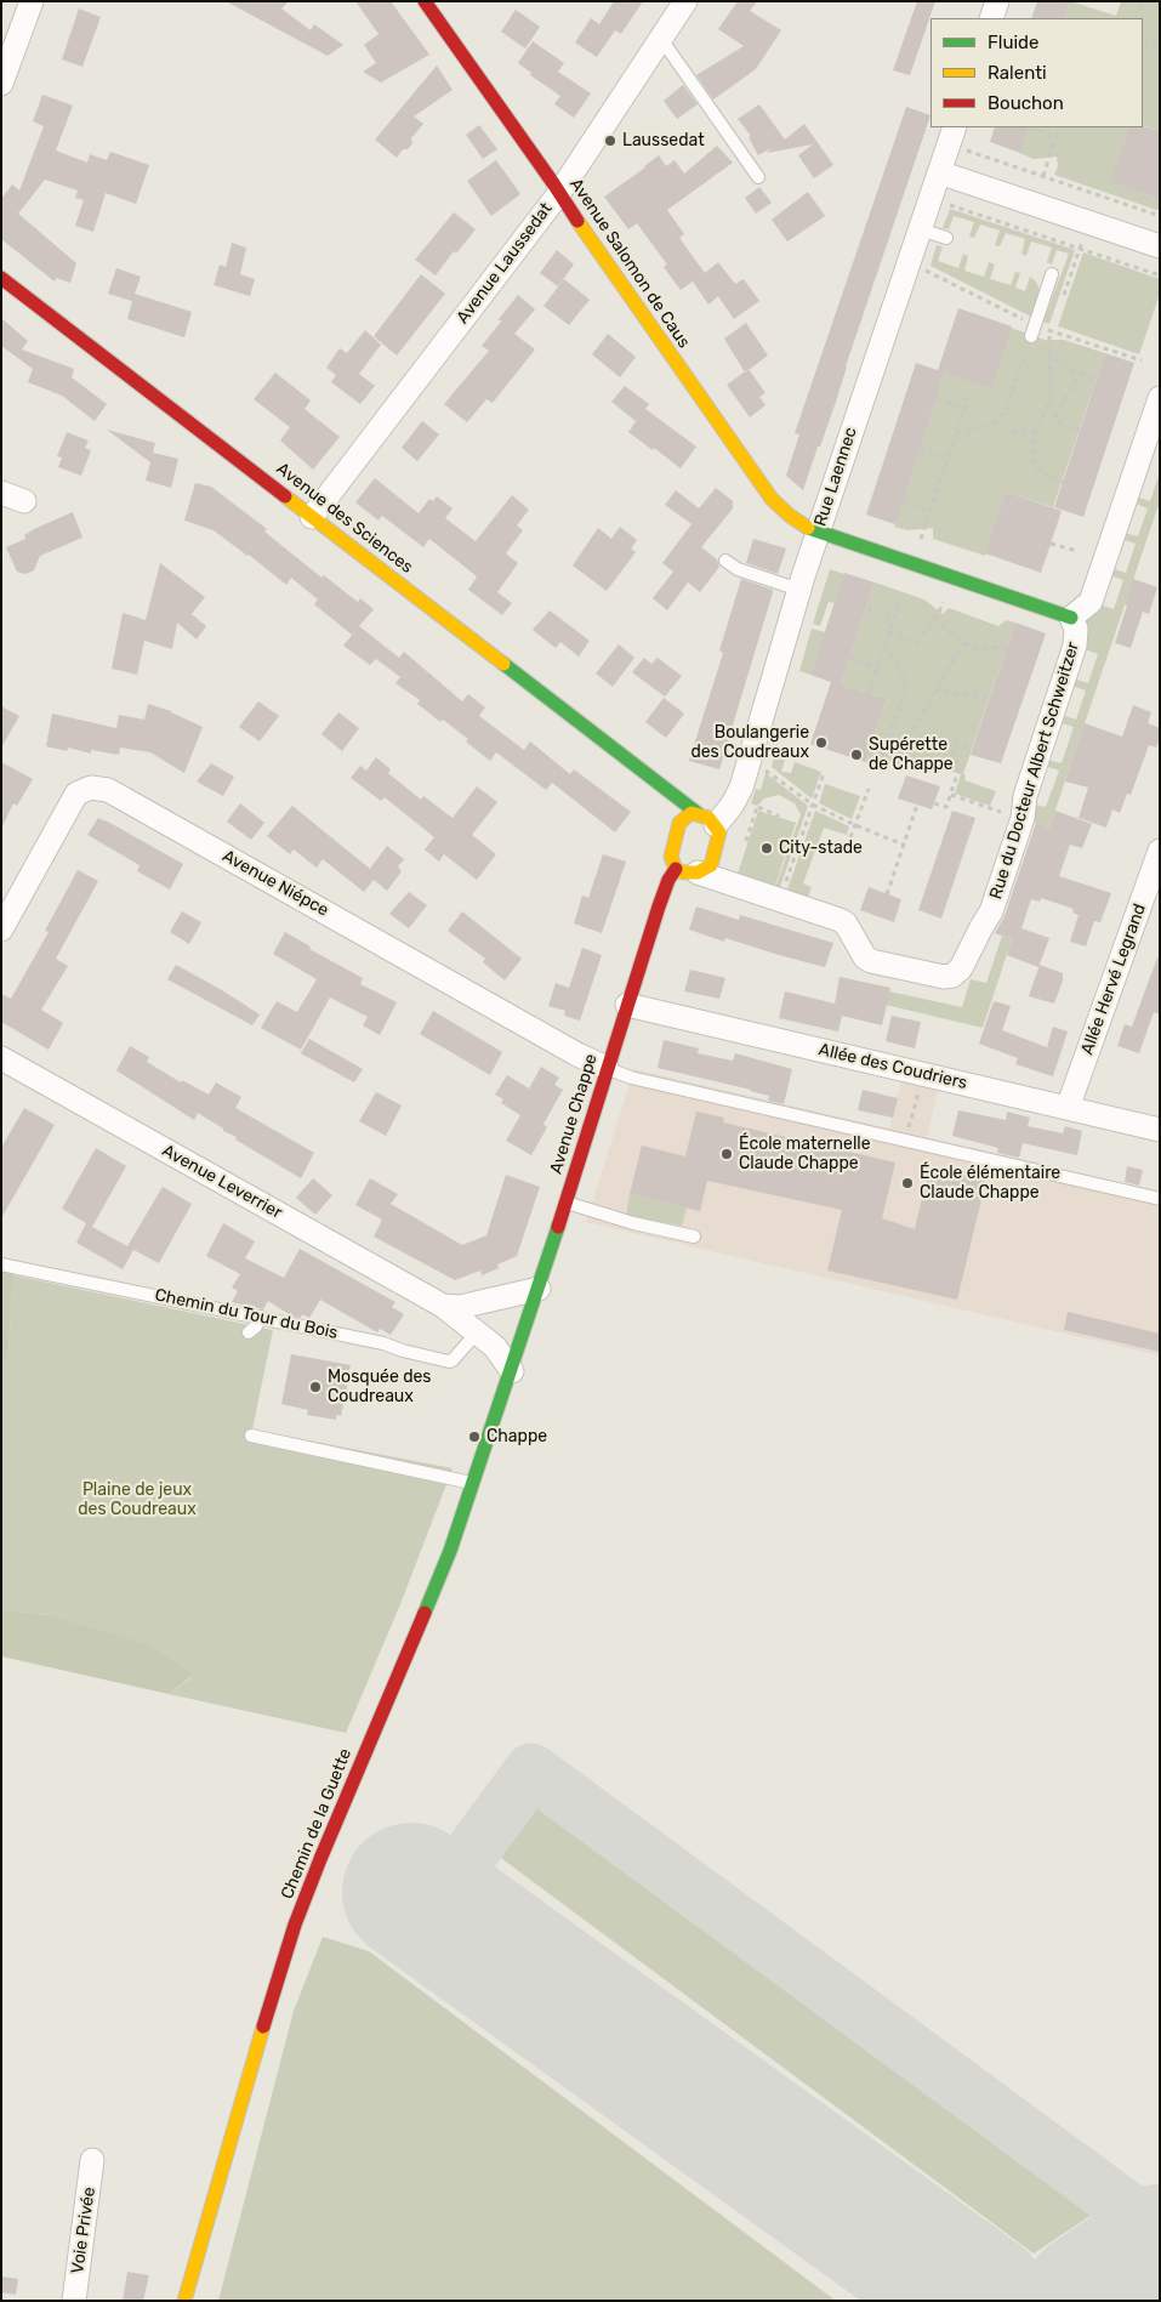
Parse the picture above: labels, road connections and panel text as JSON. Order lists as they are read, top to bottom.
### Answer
{
  "streets": {
    "street": [
      "Avenue Laussedat",
      "Avenue Salomon de Caus",
      "Rue Laennec",
      "Avenue des Sciences",
      "Rue du Docteur Albert Schweitzer",
      "Avenue Niépce",
      "Allée Hervé Legrand",
      "Allée des Coudriers",
      "Avenue Chappe",
      "Avenue Leverrier",
      "Chemin de la Guette",
      "Voie Privée"
    ],
    "lane": ["Chemin du Tour du Bois"]
  },
  "crossings": [
    ["Avenue Laussedat", "Avenue Salomon de Caus"],
    ["Avenue Laussedat", "Avenue des Sciences"],
    ["Avenue Salomon de Caus", "Rue Laennec"],
    ["Avenue Salomon de Caus", "Rue du Docteur Albert Schweitzer"],
    ["Rue Laennec", "Avenue des Sciences"],
    ["Rue Laennec", "Rue du Docteur Albert Schweitzer"],
    ["Rue Laennec", "Avenue Chappe"],
    ["Avenue des Sciences", "Rue du Docteur Albert Schweitzer"],
    ["Avenue des Sciences", "Avenue Chappe"],
    ["Rue du Docteur Albert Schweitzer", "Avenue Chappe"],
    ["Avenue Niépce", "Avenue Chappe"],
    ["Allée Hervé Legrand", "Allée des Coudriers"],
    ["Allée des Coudriers", "Avenue Chappe"],
    ["Avenue Chappe", "Avenue Leverrier"],
    ["Avenue Chappe", "Chemin de la Guette"],
    ["Avenue Leverrier", "Chemin du Tour du Bois"],
    ["Avenue Leverrier", "Chemin de la Guette"]
  ],
  "parks": ["Plaine de jeux des Coudreaux"],
  "places": [
    "Laussedat",
    "Boulangerie des Coudreaux",
    "Supérette de Chappe",
    "City-stade",
    "École maternelle Claude Chappe",
    "École élémentaire Claude Chappe",
    "Mosquée des Coudreaux",
    "Chappe"
  ],
  "legend": ["Fluide", "Ralenti", "Bouchon"]
}
